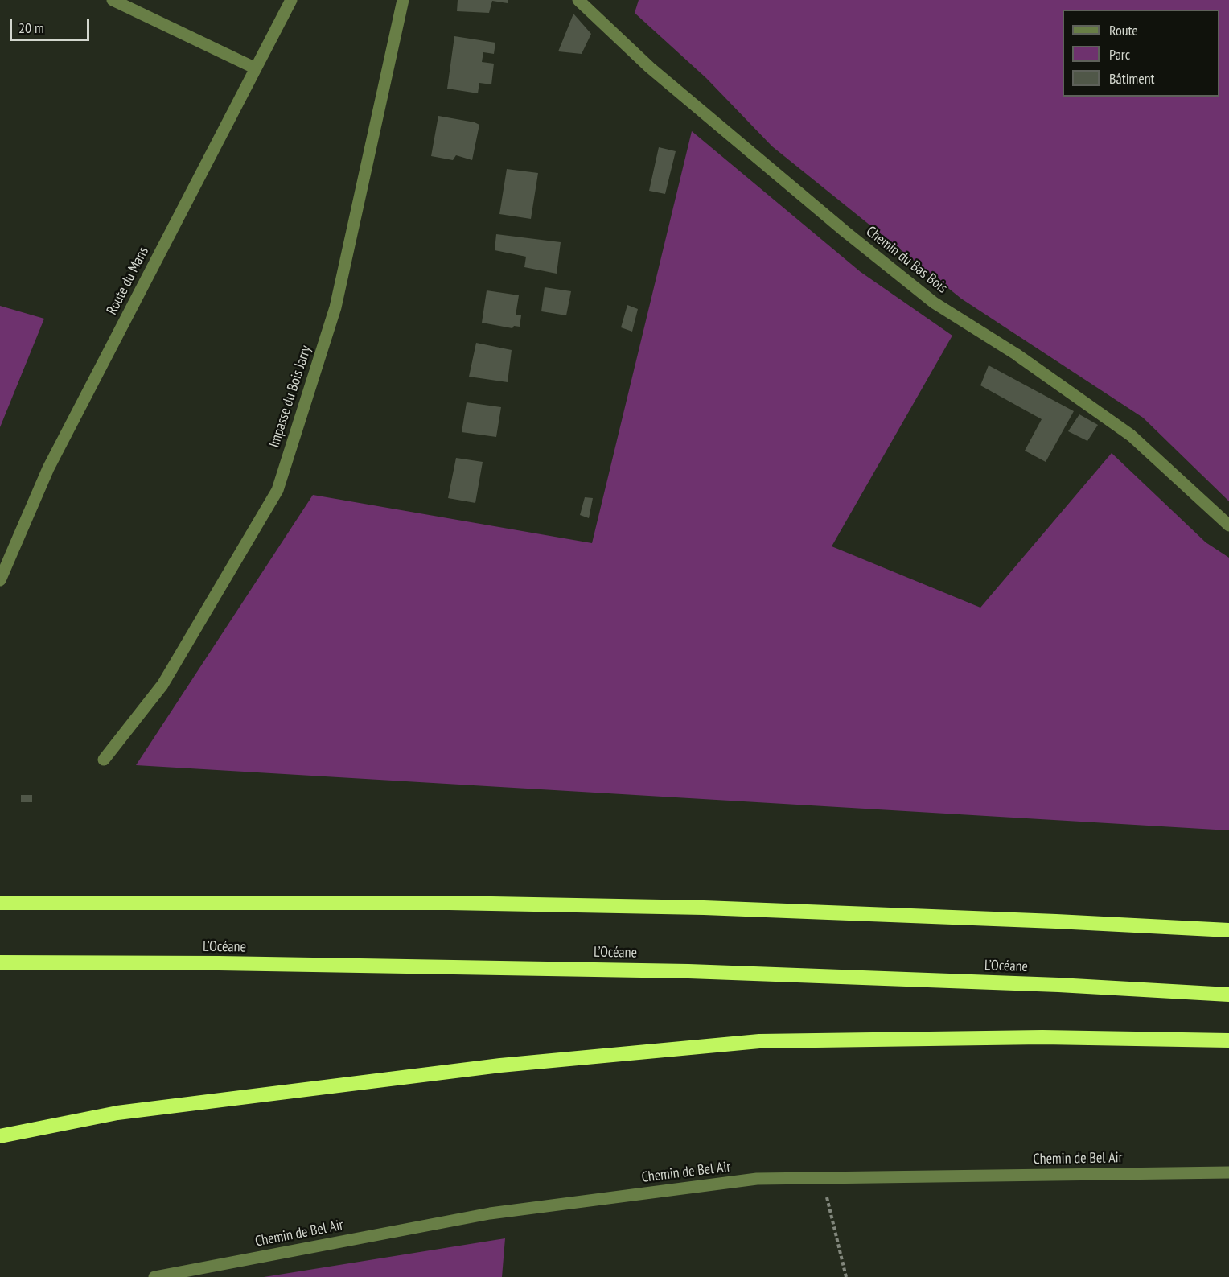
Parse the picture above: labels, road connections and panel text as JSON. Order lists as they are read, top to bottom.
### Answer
{
  "streets": {
    "highway": ["L’Océane"],
    "street": [
      "Chemin du Bas Bois",
      "Route du Mans",
      "Impasse du Bois Jarry",
      "Chemin de Bel Air"
    ]
  },
  "legend": ["Route", "Parc", "Bâtiment"],
  "scale_bar": "20 m"
}
